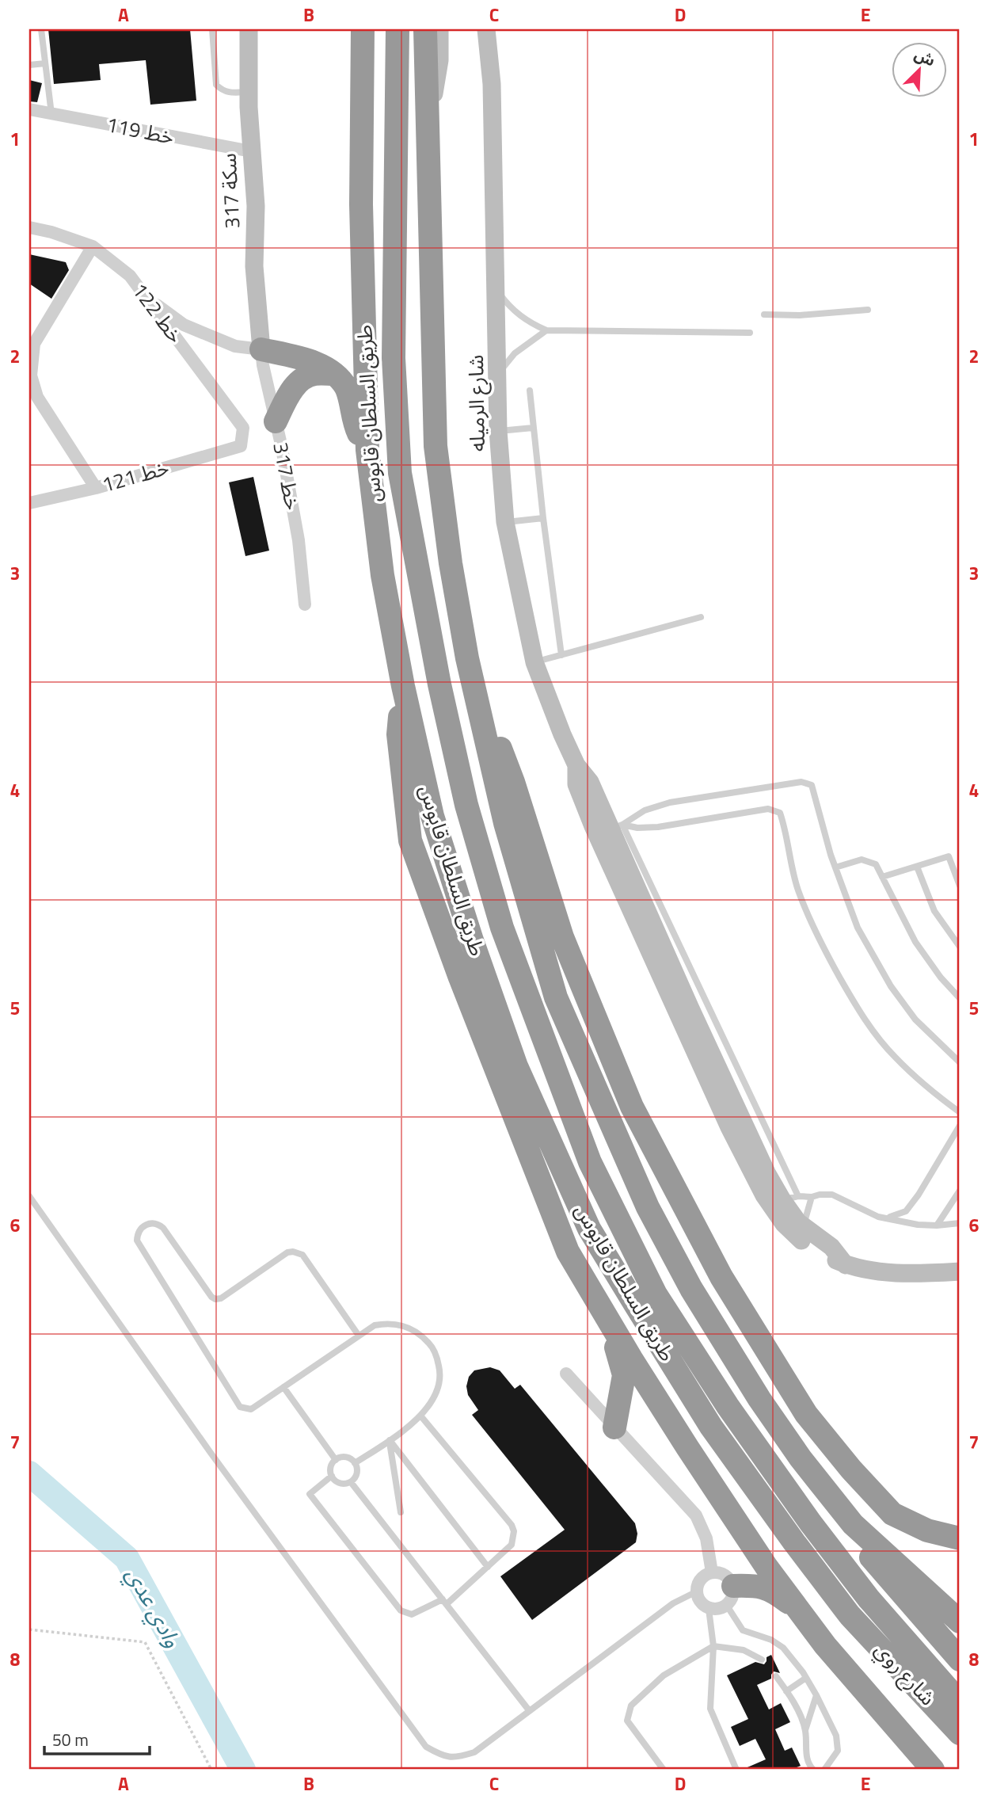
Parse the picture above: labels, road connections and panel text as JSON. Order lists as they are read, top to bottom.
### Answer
{
  "streets": {
    "highway": ["طريق السلطان قابوس", "شارع روي"],
    "street": [
      "خط 119",
      "سكة 317",
      "خط 122",
      "شارع الرميله",
      "خط 121",
      "خط 317"
    ]
  },
  "crossings": [
    ["خط 119", "سكة 317"],
    ["سكة 317", "خط 317"],
    ["خط 122", "خط 121"],
    ["طريق السلطان قابوس", "شارع روي"]
  ],
  "water": ["وادي عدي"],
  "scale_bar": "50 m",
  "north": "top right",
  "grid": {
    "columns": [
      "A",
      "B",
      "C",
      "D",
      "E"
    ],
    "rows": [
      "1",
      "2",
      "3",
      "4",
      "5",
      "6",
      "7",
      "8"
    ]
  }
}
